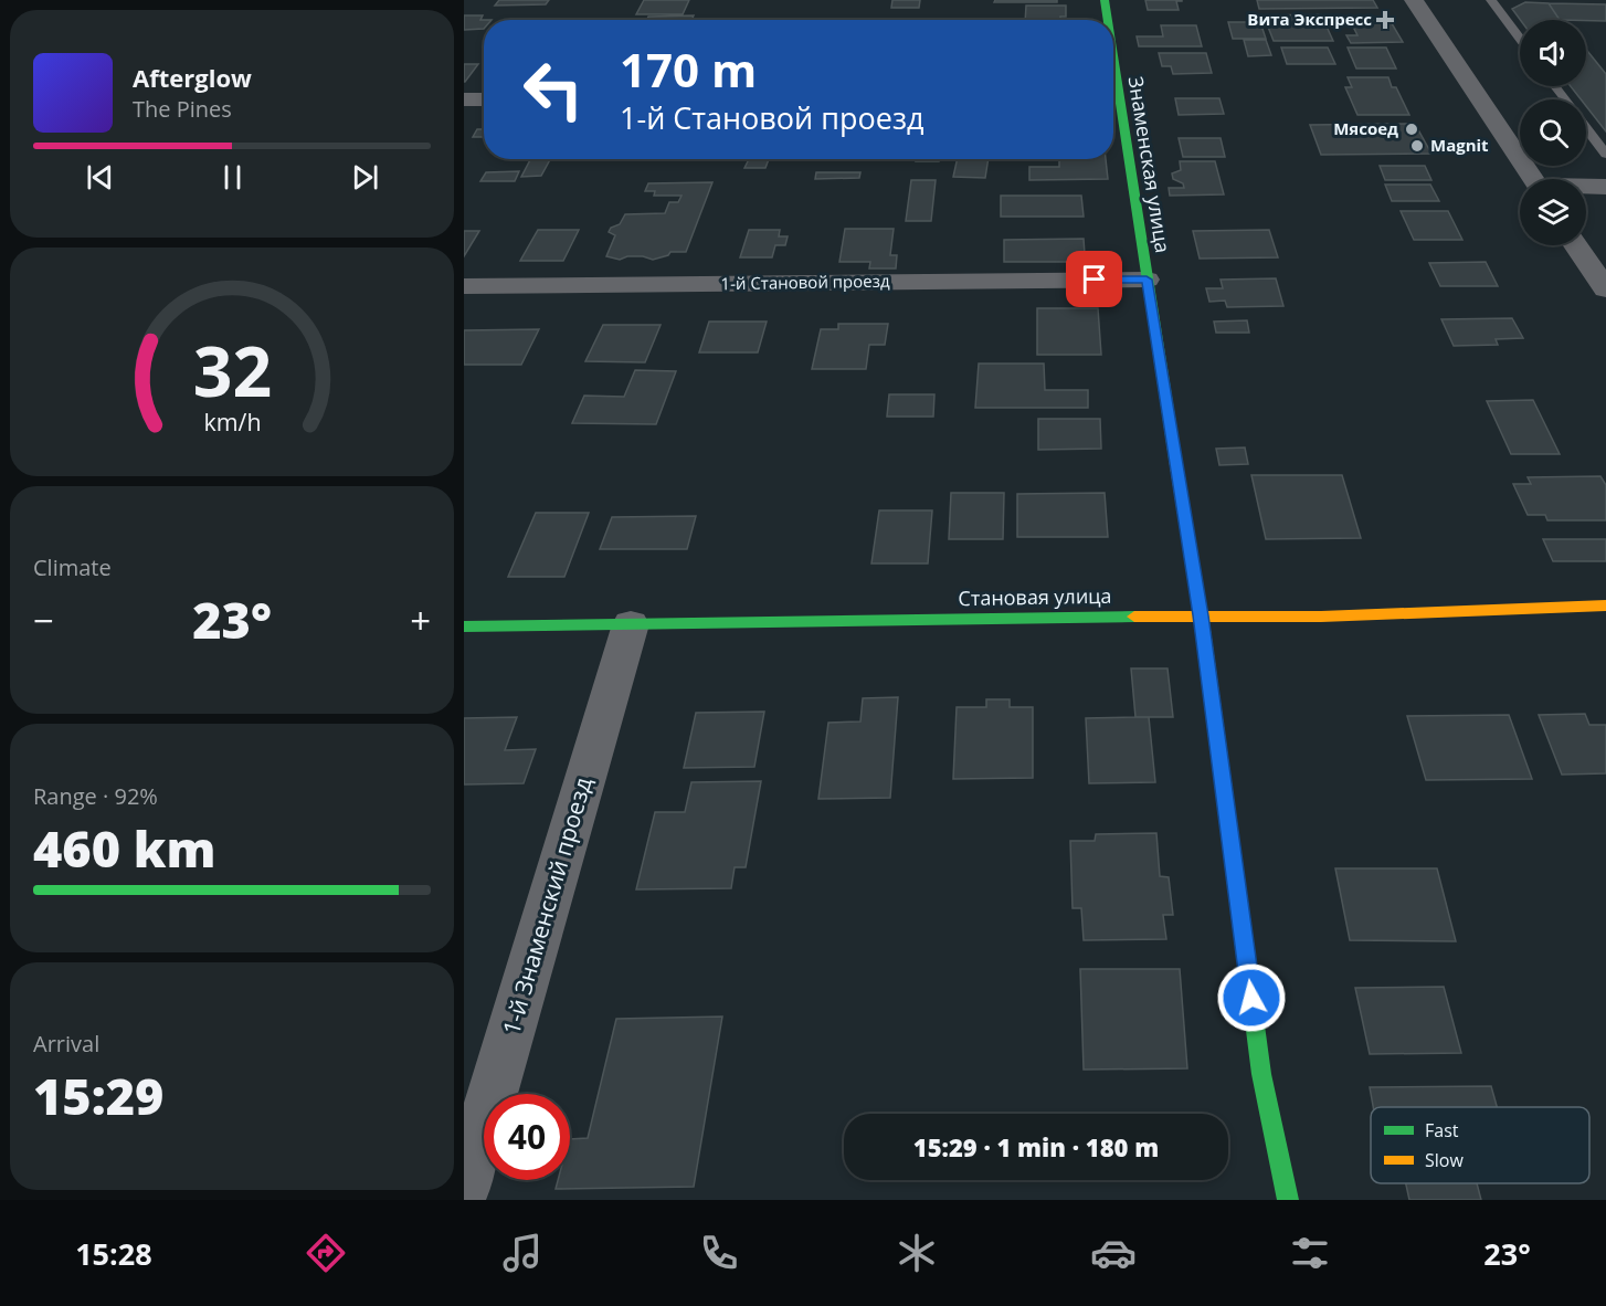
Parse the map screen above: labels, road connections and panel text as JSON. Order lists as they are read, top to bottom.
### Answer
{
  "streets": {
    "street": [
      "Знаменская улица",
      "1-й Становой проезд",
      "Становая улица",
      "1-й Знаменский проезд"
    ]
  },
  "crossings": [
    ["Знаменская улица", "1-й Становой проезд"],
    ["Знаменская улица", "Становая улица"],
    ["Становая улица", "1-й Знаменский проезд"]
  ],
  "places": {
    "health": ["Вита Экспресс"],
    "other": ["Мясоед", "Magnit"]
  },
  "legend": ["Fast", "Slow"],
  "page": {
    "turn": ["170 m", "1-й Становой проезд"],
    "song": ["Afterglow", "The Pines"],
    "tile": [
      "Climate",
      ["Range · 92%", "460 km"],
      ["Arrival", "15:29"]
    ],
    "heat": ["−", "23°", "+"],
    "limit": "40",
    "trip": "15:29 · 1 min · 180 m",
    "tabs": ["15:28", "23°"],
    "gauge": ["32", "km/h"]
  }
}
